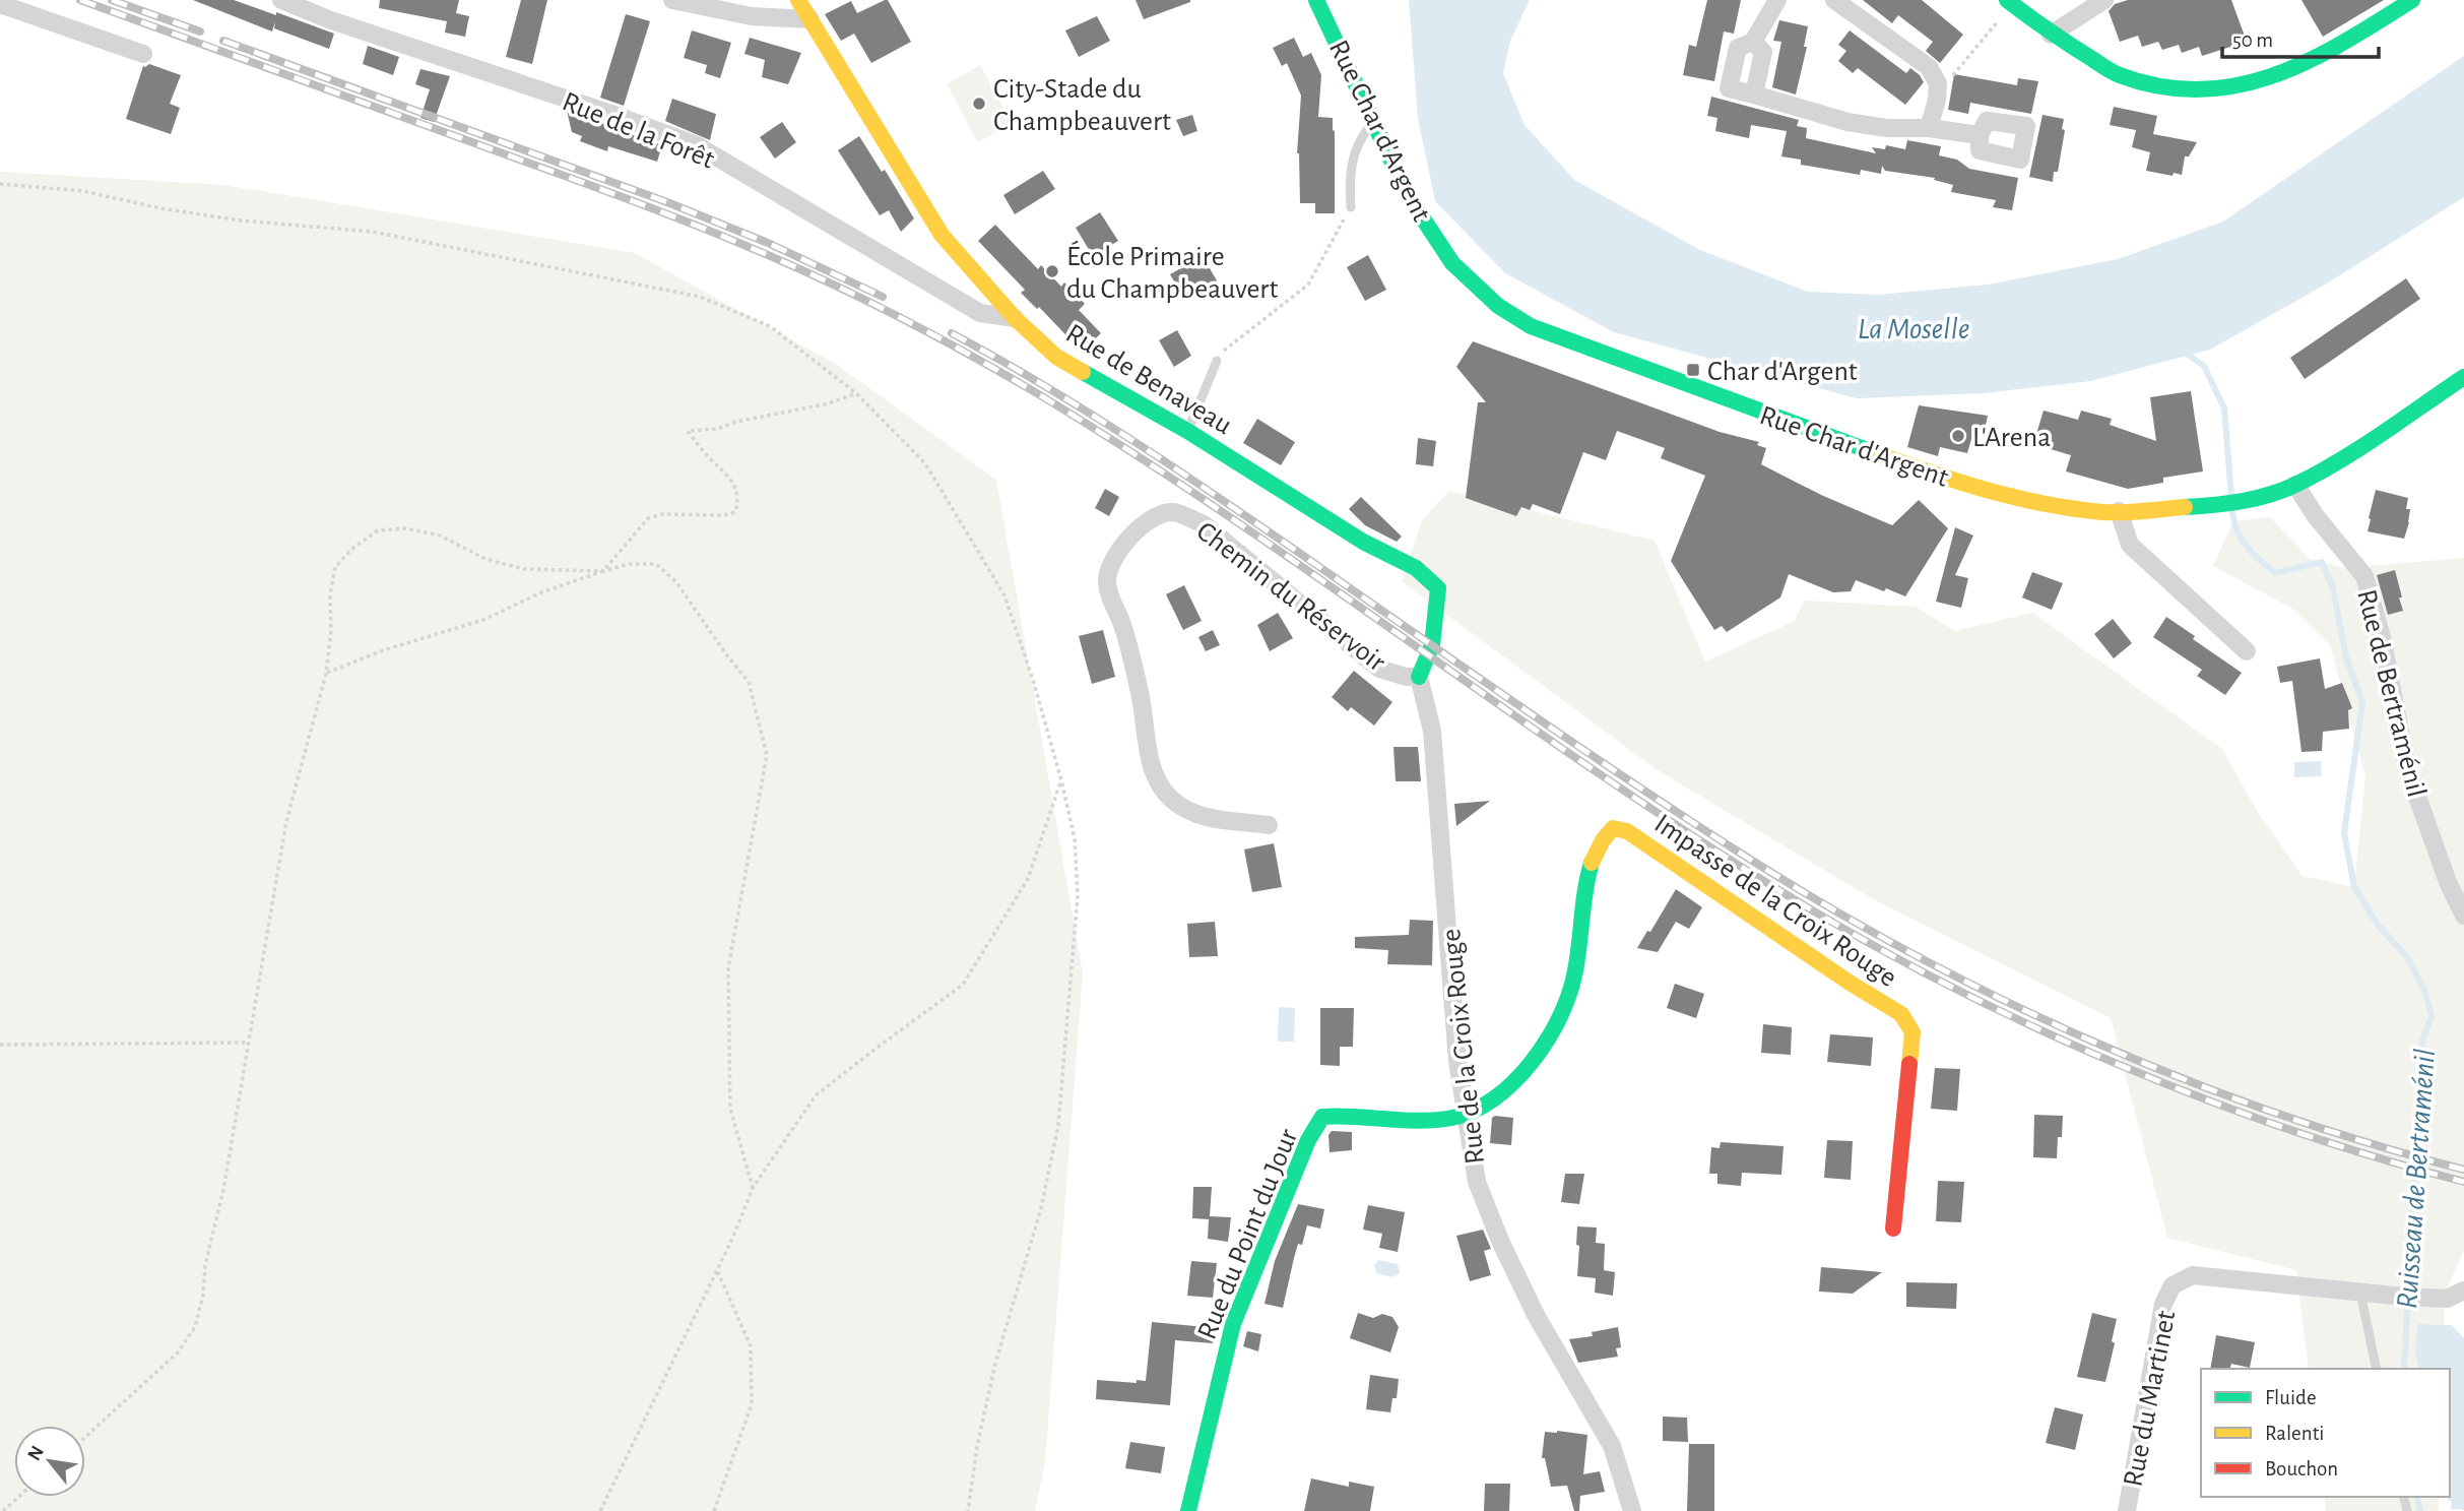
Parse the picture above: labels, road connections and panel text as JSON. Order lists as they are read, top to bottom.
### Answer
{
  "streets": {
    "street": [
      "Rue de la Forêt",
      "Rue Char d'Argent",
      "Rue de Benaveau",
      "Chemin du Réservoir",
      "Rue de Bertraménil",
      "Impasse de la Croix Rouge",
      "Rue de la Croix Rouge",
      "Rue du Point du Jour",
      "Rue du Martinet"
    ]
  },
  "crossings": [
    ["Rue de la Forêt", "Rue de Benaveau"],
    ["Rue Char d'Argent", "Rue de Bertraménil"],
    ["Rue de Benaveau", "Chemin du Réservoir"],
    ["Rue de Benaveau", "Rue de la Croix Rouge"],
    ["Chemin du Réservoir", "Rue de la Croix Rouge"],
    ["Impasse de la Croix Rouge", "Rue de la Croix Rouge"],
    ["Impasse de la Croix Rouge", "Rue du Point du Jour"],
    ["Rue de la Croix Rouge", "Rue du Point du Jour"]
  ],
  "water": ["La Moselle", "Ruisseau de Bertraménil"],
  "places": {
    "other": ["City-Stade du Champbeauvert", "École Primaire du Champbeauvert", "L'Arena"],
    "transit": ["Char d'Argent"]
  },
  "legend": ["Fluide", "Ralenti", "Bouchon"],
  "scale_bar": "50 m",
  "north": "top left"
}
